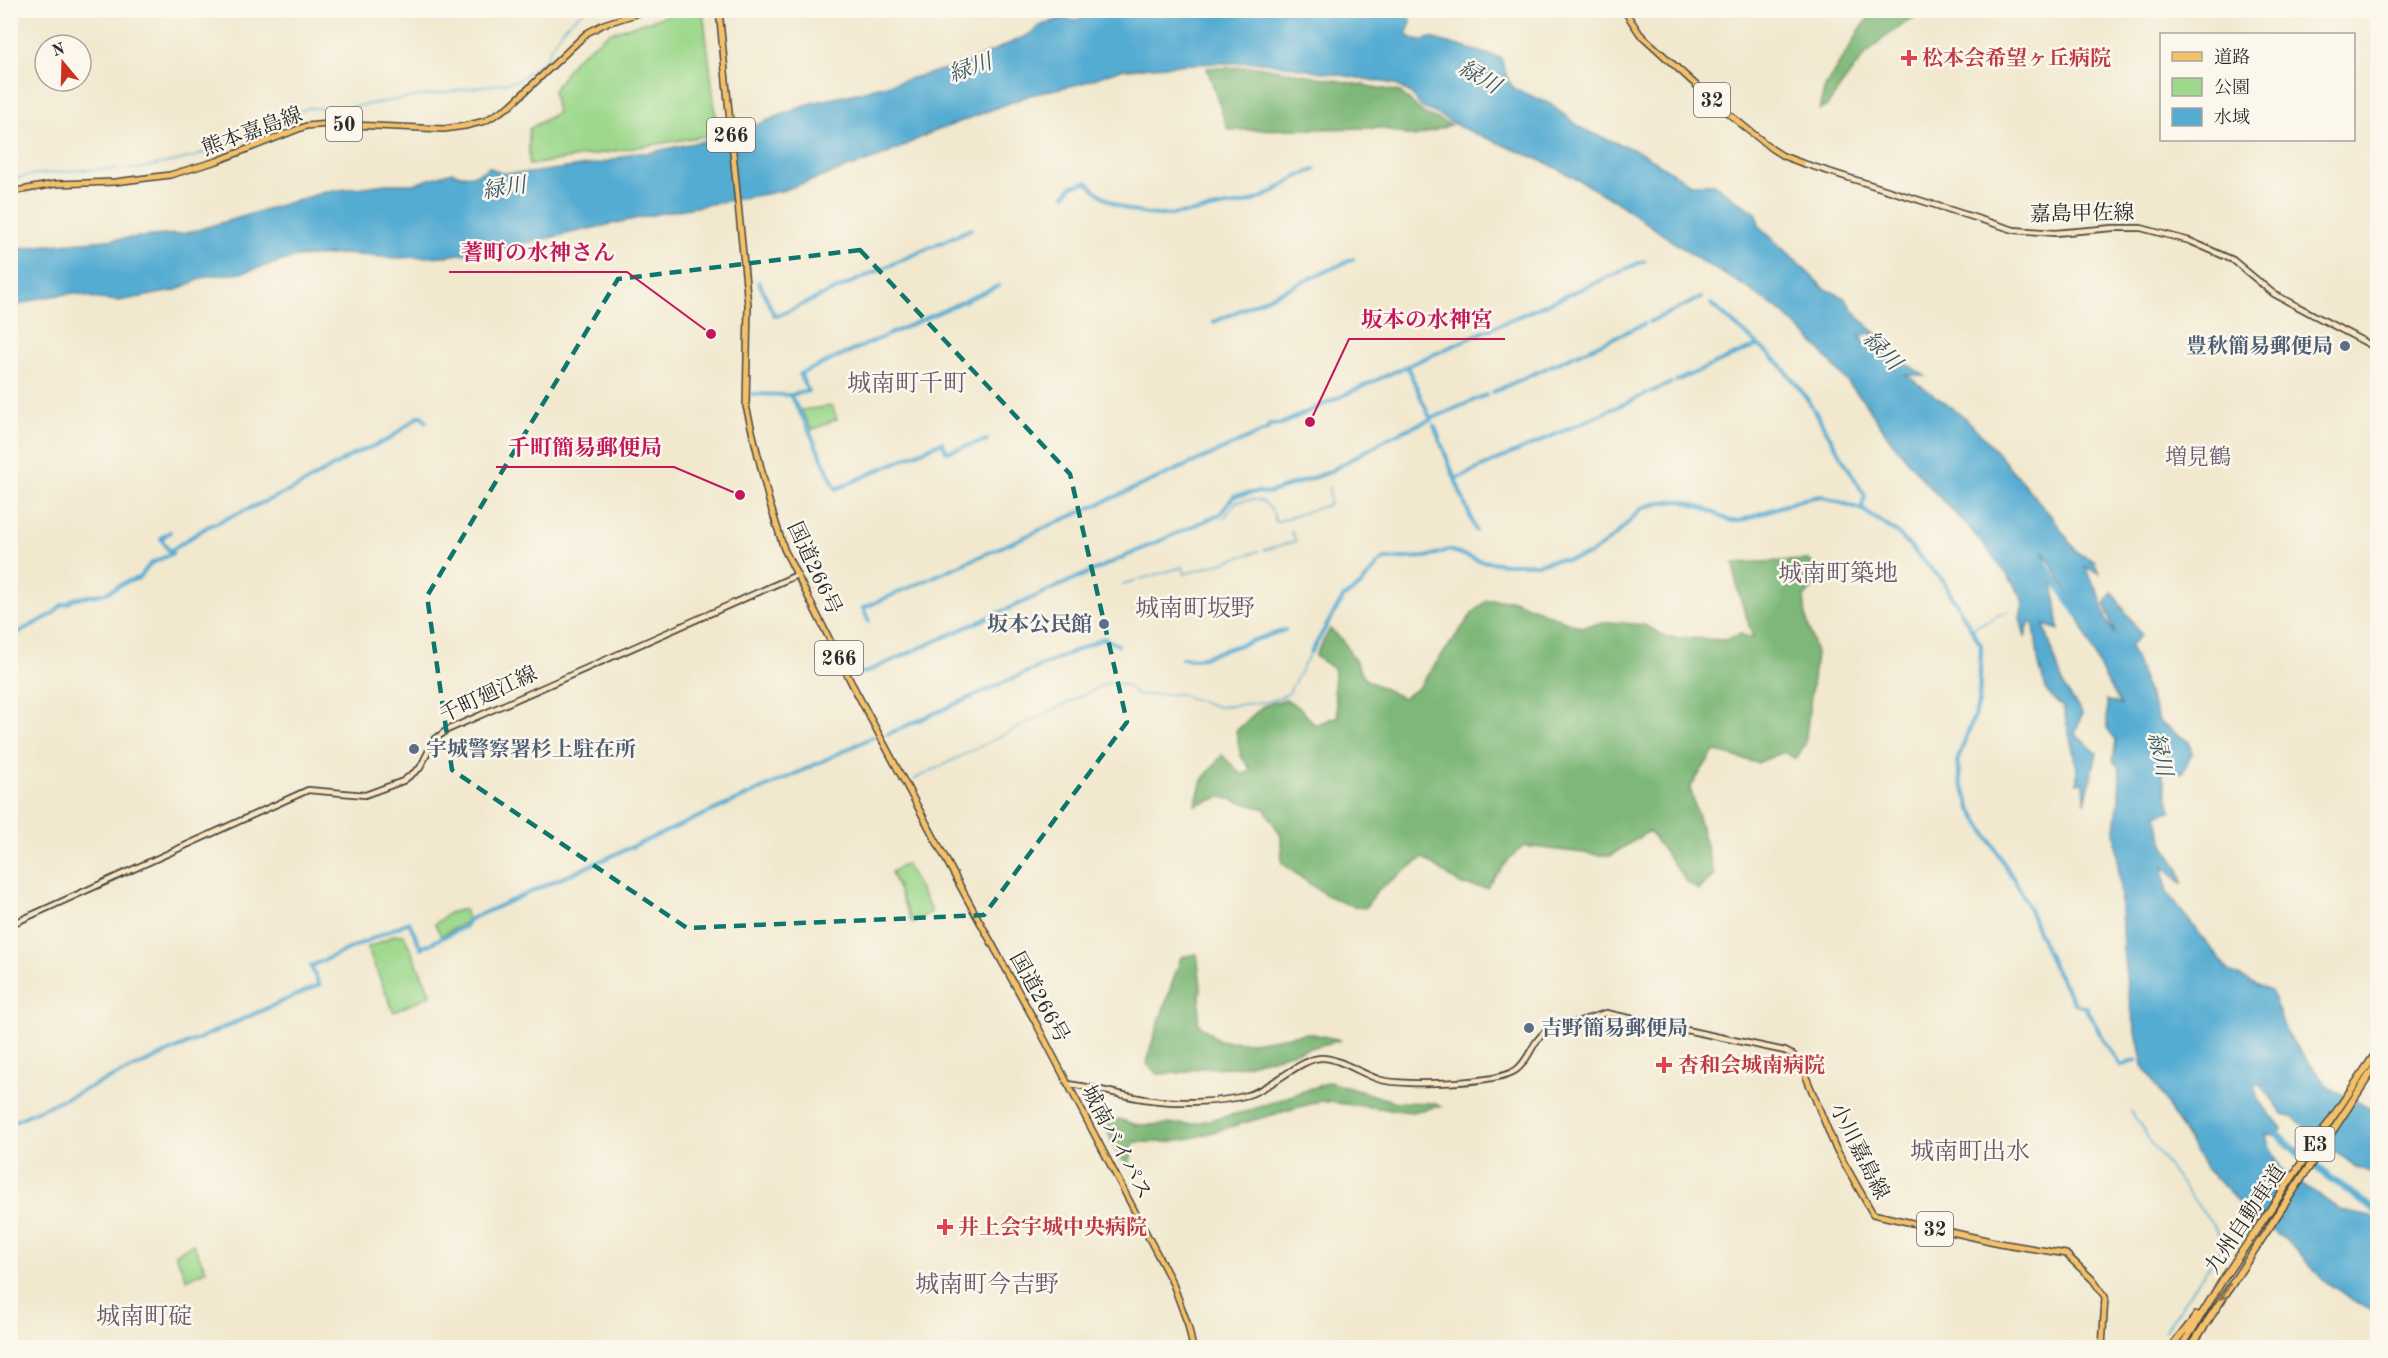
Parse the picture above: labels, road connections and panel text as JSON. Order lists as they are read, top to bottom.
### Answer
{
  "streets": {
    "highway": ["E3", "九州自動車道"],
    "main road": [
      "32",
      "50",
      "熊本嘉島線",
      "266",
      "嘉島甲佐線",
      "国道266号",
      "千町廻江線",
      "城南バイパス",
      "小川嘉島線"
    ]
  },
  "crossings": [
    ["32", "嘉島甲佐線"],
    ["国道266号", "千町廻江線"],
    ["国道266号", "城南バイパス"]
  ],
  "districts": [
    "城南町千町",
    "増見鶴",
    "城南町築地",
    "城南町坂野",
    "城南町出水",
    "城南町今吉野",
    "城南町碇"
  ],
  "water": ["緑川"],
  "places": {
    "health": ["松本会希望ヶ丘病院", "杏和会城南病院", "井上会宇城中央病院"],
    "other": [
      "蓍町の水神さん",
      "豊秋簡易郵便局",
      "坂本の水神宮",
      "千町簡易郵便局",
      "坂本公民館",
      "宇城警察署杉上駐在所",
      "吉野簡易郵便局"
    ]
  },
  "legend": ["道路", "公園", "水域"],
  "north": "top"
}
